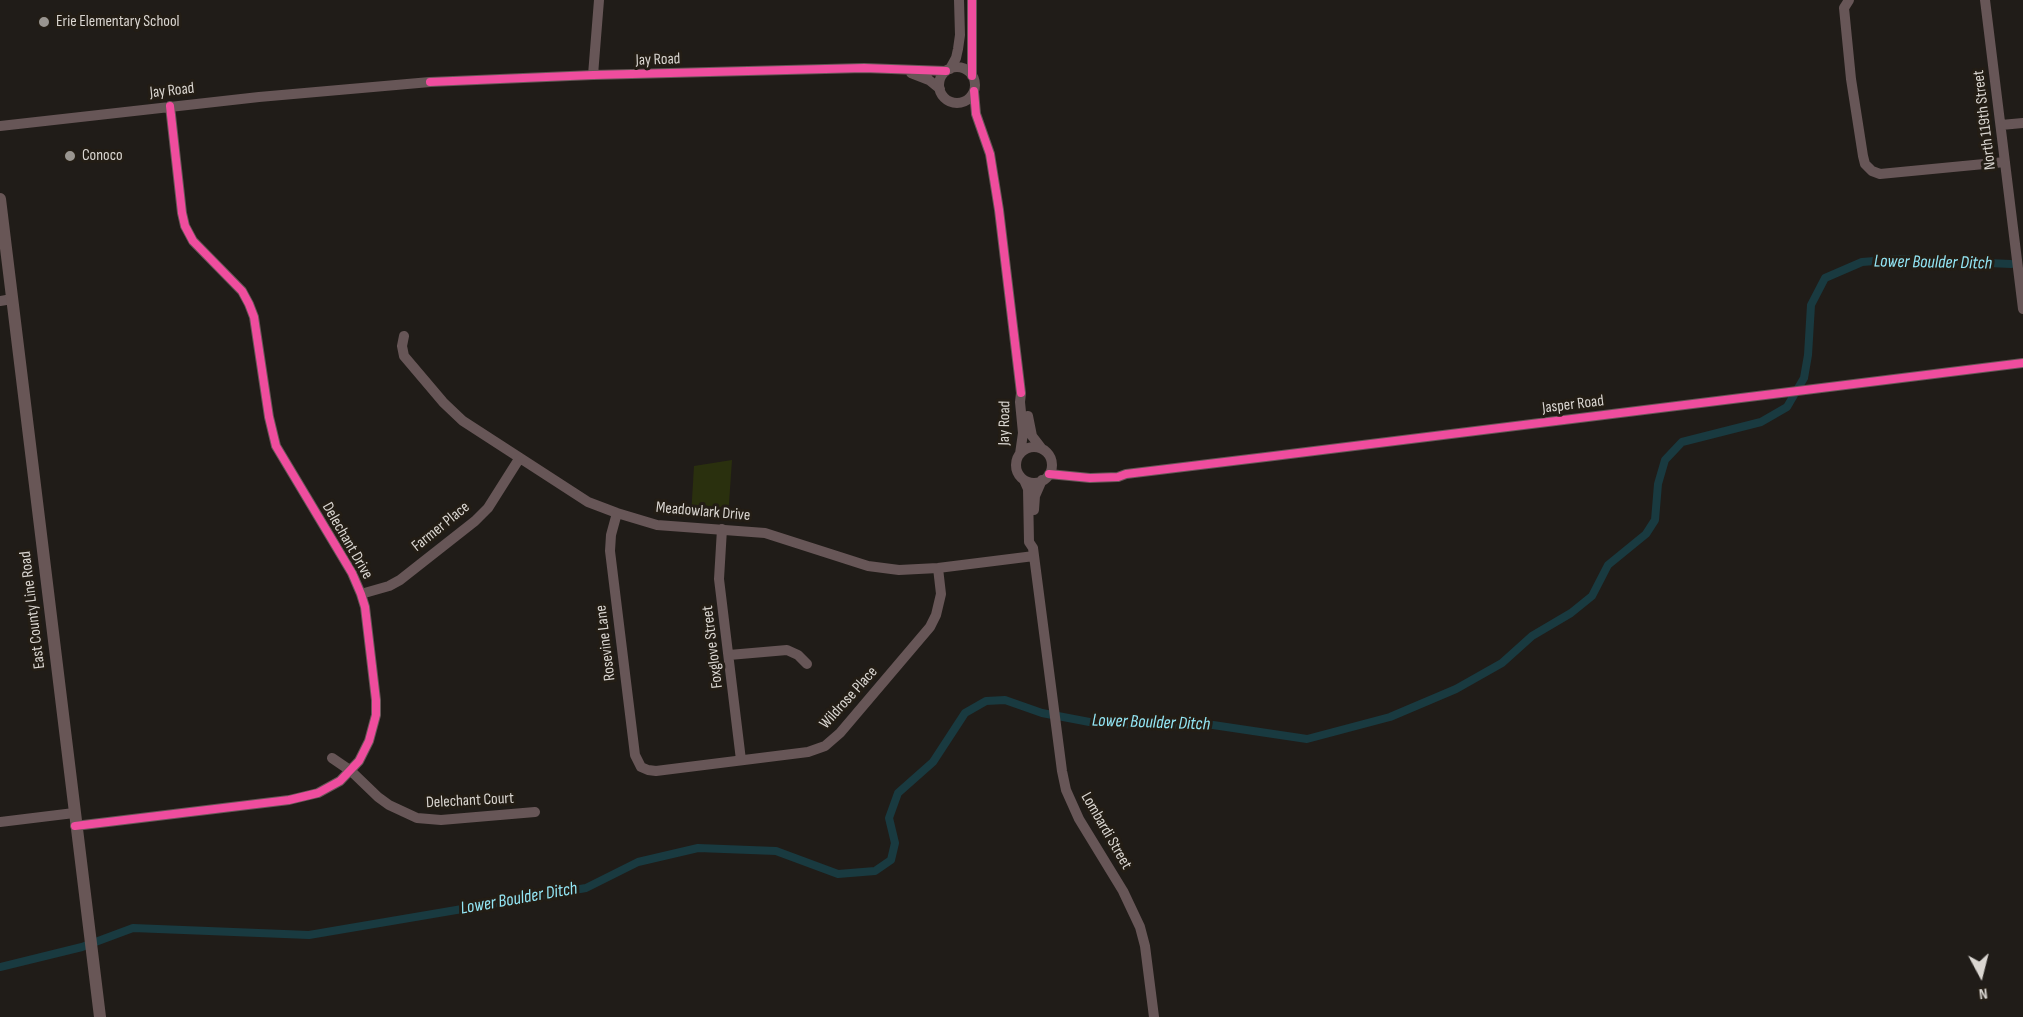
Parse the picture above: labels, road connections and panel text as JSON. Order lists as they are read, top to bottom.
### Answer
{
  "streets": {
    "main road": ["East County Line Road"],
    "street": [
      "Jay Road",
      "North 119th Street",
      "Jasper Road",
      "Meadowlark Drive",
      "Farmer Place",
      "Delechant Drive",
      "Rosevine Lane",
      "Foxglove Street",
      "Wildrose Place",
      "Delechant Court",
      "Lombardi Street"
    ]
  },
  "crossings": [
    ["Jay Road", "Jasper Road"],
    ["Jay Road", "Delechant Drive"],
    ["Jay Road", "Lombardi Street"],
    ["Jasper Road", "Lombardi Street"],
    ["Meadowlark Drive", "Farmer Place"],
    ["Meadowlark Drive", "Rosevine Lane"],
    ["Meadowlark Drive", "Foxglove Street"],
    ["Meadowlark Drive", "Wildrose Place"],
    ["Meadowlark Drive", "Lombardi Street"],
    ["Farmer Place", "Delechant Drive"],
    ["Delechant Drive", "East County Line Road"],
    ["Delechant Drive", "Delechant Court"],
    ["Rosevine Lane", "Wildrose Place"],
    ["Foxglove Street", "Wildrose Place"]
  ],
  "water": ["Lower Boulder Ditch"],
  "places": ["Erie Elementary School", "Conoco"],
  "north": "bottom"
}
